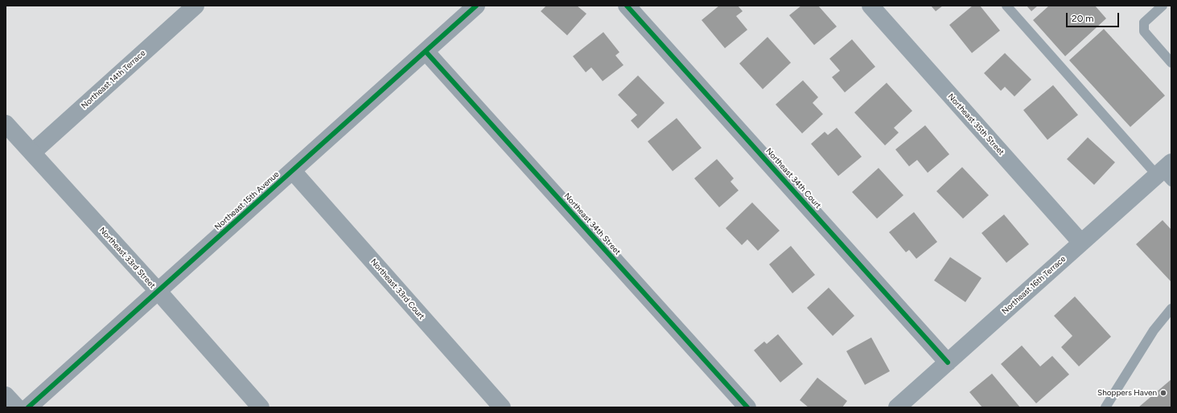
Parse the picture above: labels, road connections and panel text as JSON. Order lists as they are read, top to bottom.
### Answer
{
  "streets": {
    "street": [
      "Northeast 14th Terrace",
      "Northeast 35th Street",
      "Northeast 34th Court",
      "Northeast 15th Avenue",
      "Northeast 34th Street",
      "Northeast 33rd Street",
      "Northeast 16th Terrace",
      "Northeast 33rd Court"
    ]
  },
  "crossings": [
    ["Northeast 14th Terrace", "Northeast 33rd Street"],
    ["Northeast 35th Street", "Northeast 16th Terrace"],
    ["Northeast 34th Court", "Northeast 16th Terrace"],
    ["Northeast 15th Avenue", "Northeast 34th Street"],
    ["Northeast 15th Avenue", "Northeast 33rd Street"],
    ["Northeast 15th Avenue", "Northeast 33rd Court"]
  ],
  "places": ["Shoppers Haven"],
  "scale_bar": "20 m"
}
